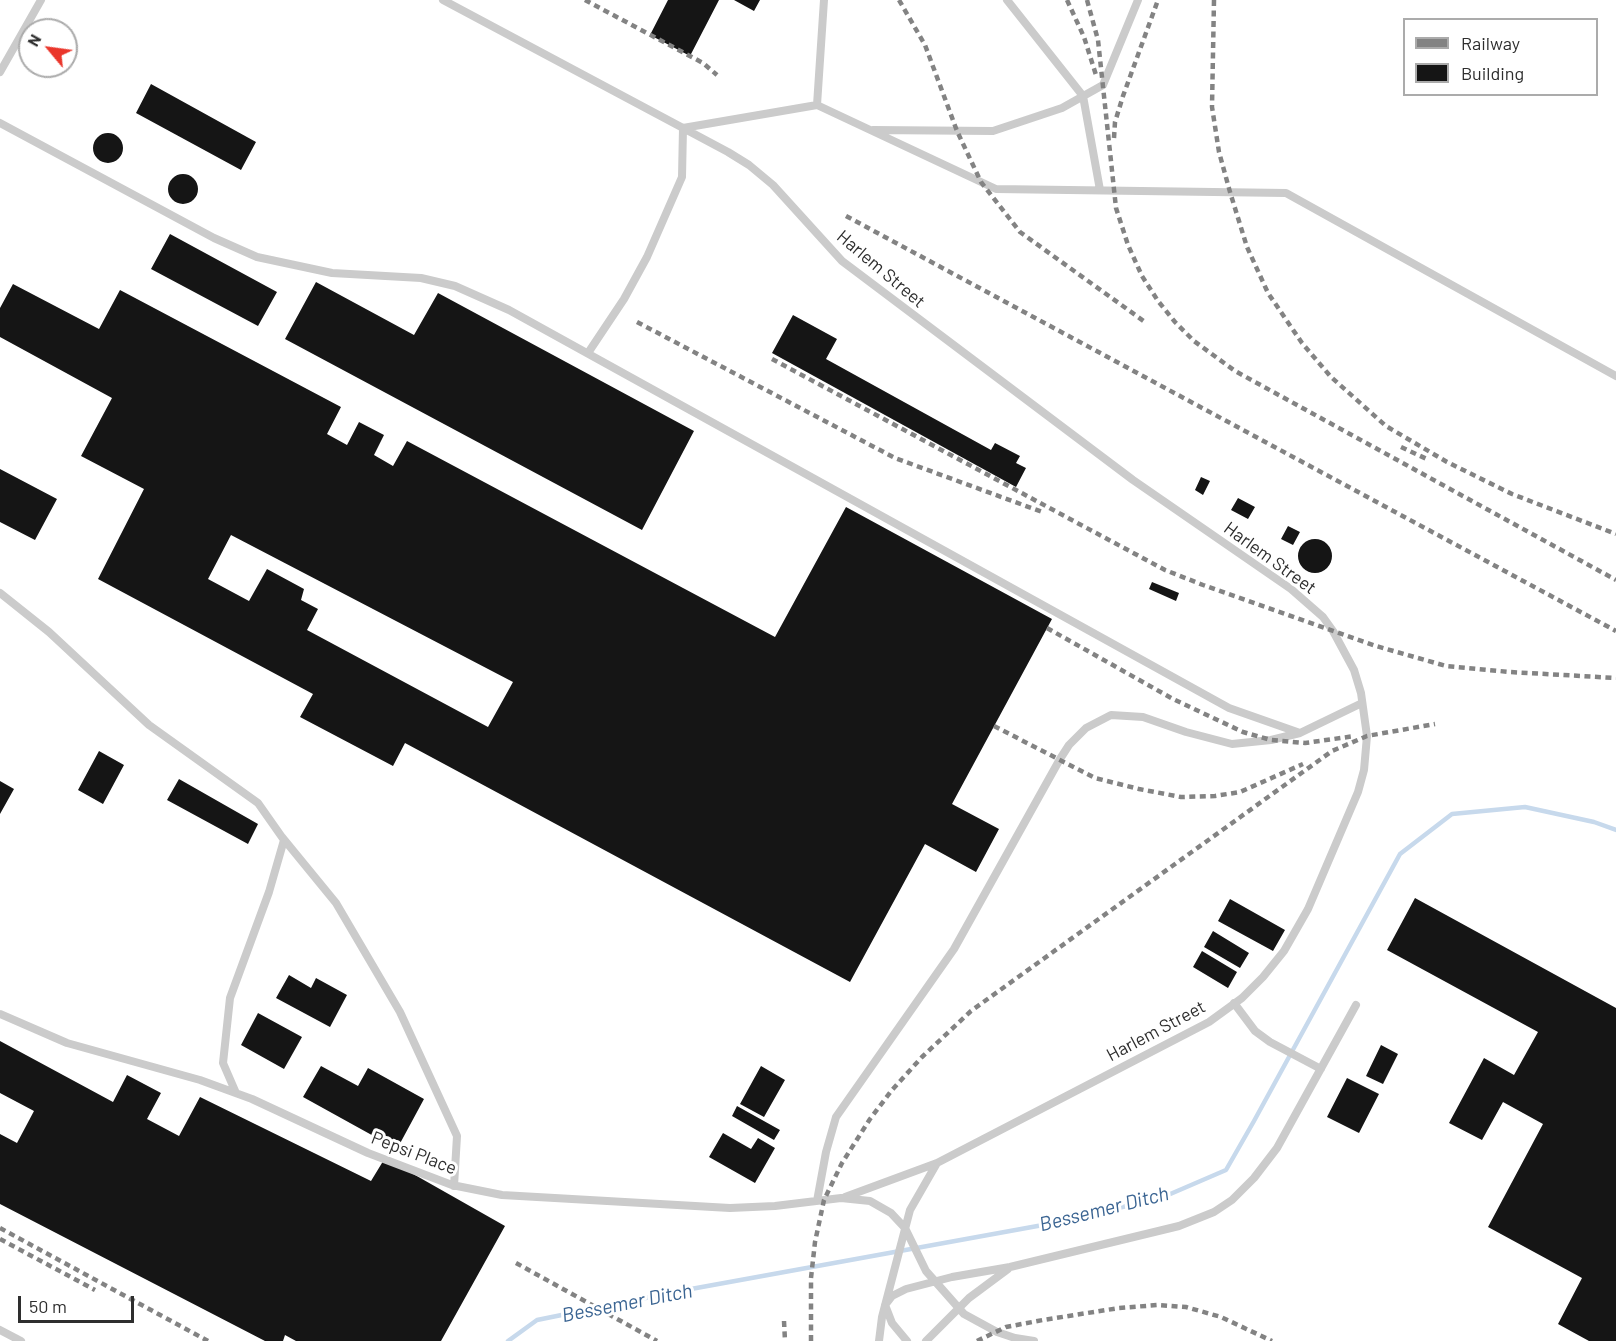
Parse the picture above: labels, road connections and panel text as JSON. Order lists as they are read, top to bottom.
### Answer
{
  "streets": {
    "lane": ["Harlem Street", "Pepsi Place"]
  },
  "crossings": [
    ["Harlem Street", "Pepsi Place"]
  ],
  "water": ["Bessemer Ditch"],
  "legend": ["Railway", "Building"],
  "scale_bar": "50 m",
  "north": "top left"
}
